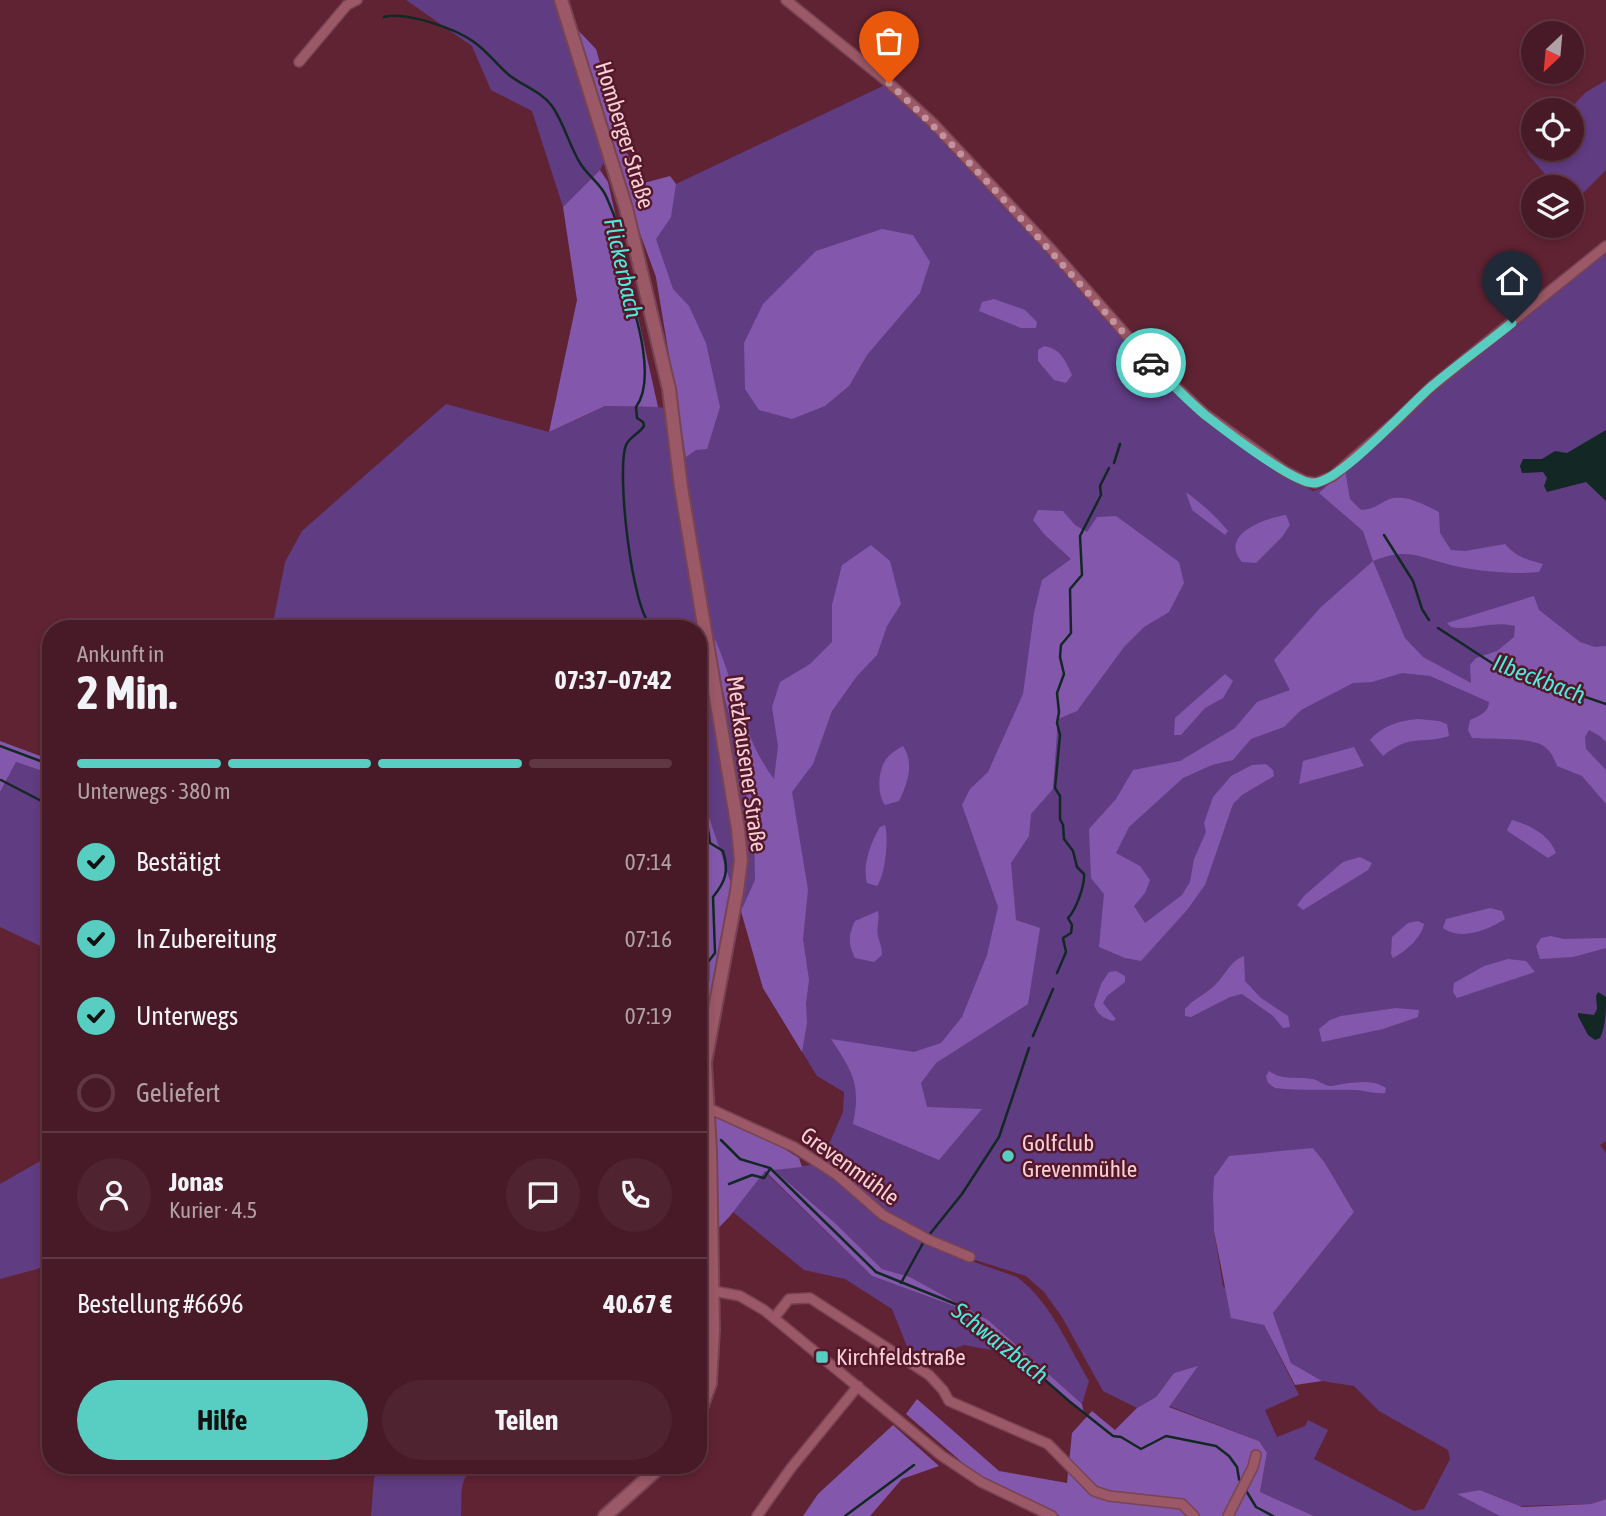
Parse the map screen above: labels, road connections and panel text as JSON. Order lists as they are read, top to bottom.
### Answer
{
  "streets": {
    "main road": ["Homberger Straße", "Metzkausener Straße"],
    "street": ["Grevenmühle"]
  },
  "crossings": [
    ["Homberger Straße", "Metzkausener Straße"]
  ],
  "water": ["Flickerbach", "Ilbeckbach", "Schwarzbach"],
  "places": {
    "other": ["Golfclub Grevenmühle"],
    "transit": ["Kirchfeldstraße"]
  },
  "north": "bottom left",
  "page": {
    "heading": ["2 Min.", "Ankunft in", "07:37–07:42"],
    "panel": [
      "Jonas",
      "Kurier · 4.5",
      "Bestellung #6696",
      "40.67 €"
    ],
    "bar": "Unterwegs · 380 m",
    "list": [
      ["Bestätigt", "07:14"],
      ["In Zubereitung", "07:16"],
      ["Unterwegs", "07:19"],
      "Geliefert"
    ],
    "buttons": ["Hilfe", "Teilen"]
  }
}
